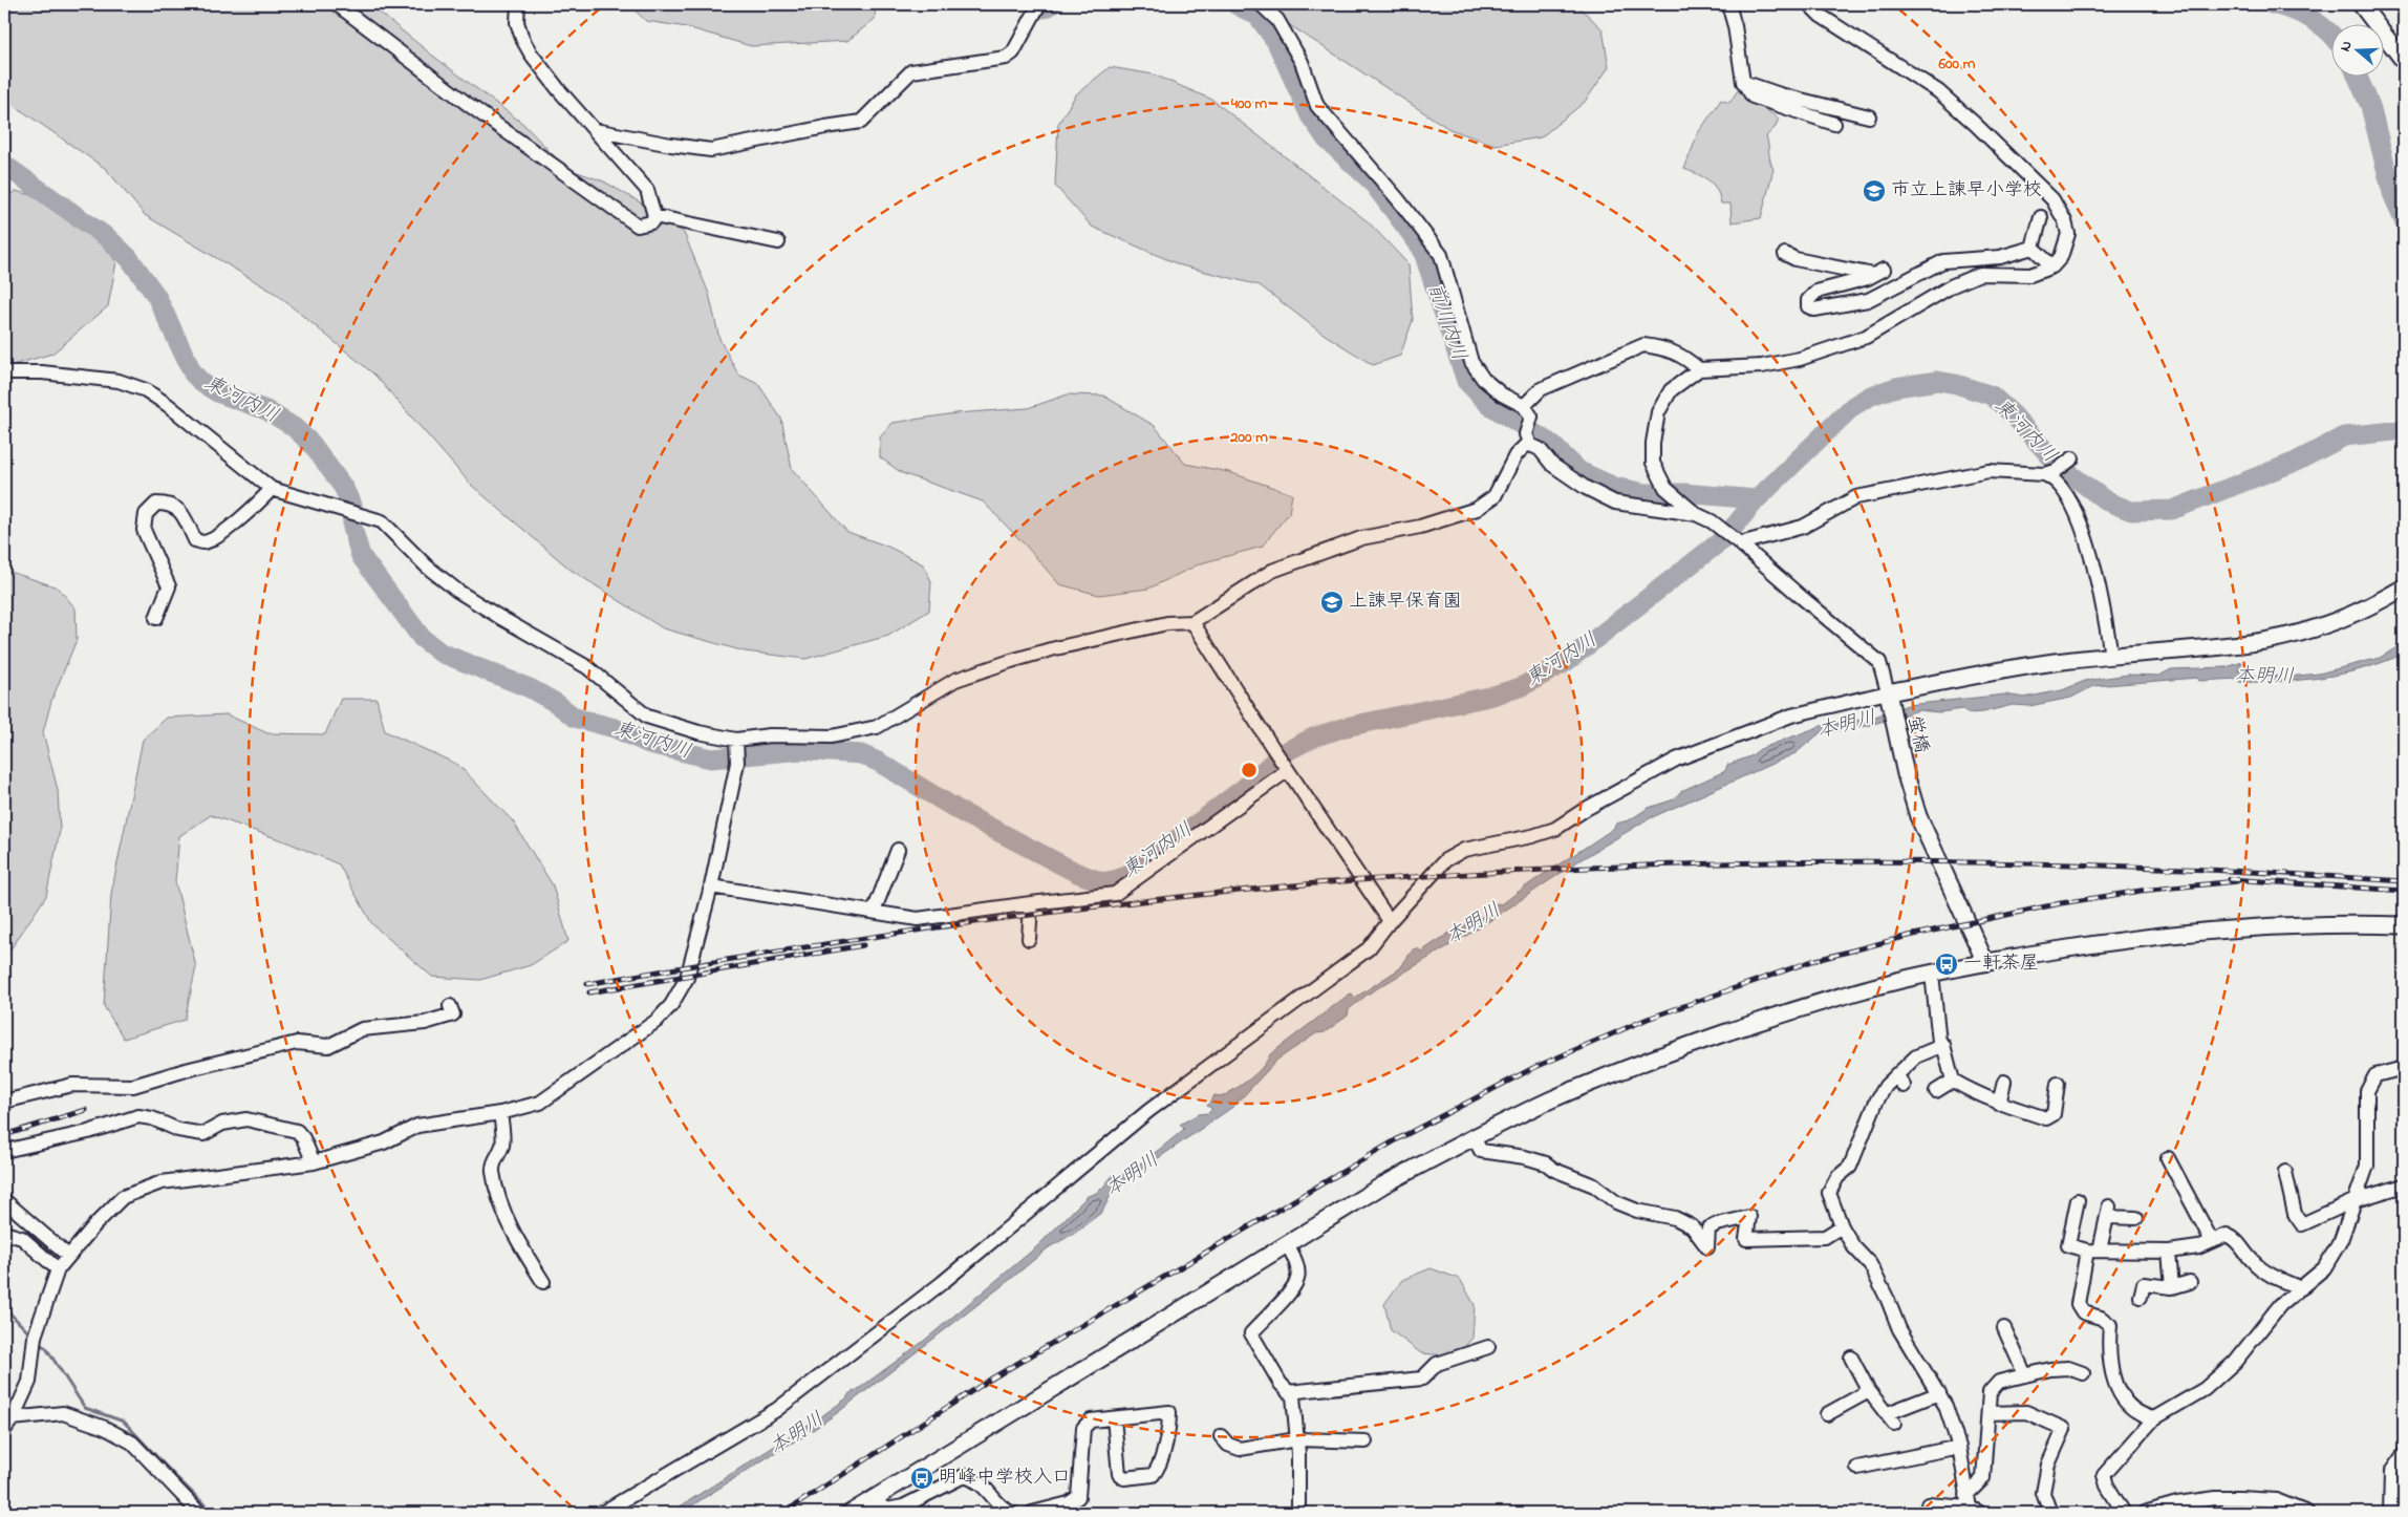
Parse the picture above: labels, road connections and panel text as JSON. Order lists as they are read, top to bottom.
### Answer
{
  "streets": {
    "street": ["蛍橋"]
  },
  "water": ["前川内川", "東河内川", "本明川"],
  "places": {
    "school or university": ["市立上諫早小学校", "上諫早保育園"],
    "bus stop": ["一軒茶屋", "明峰中学校入口"]
  },
  "north": "left",
  "rings": ["600 m", "400 m", "200 m"]
}
